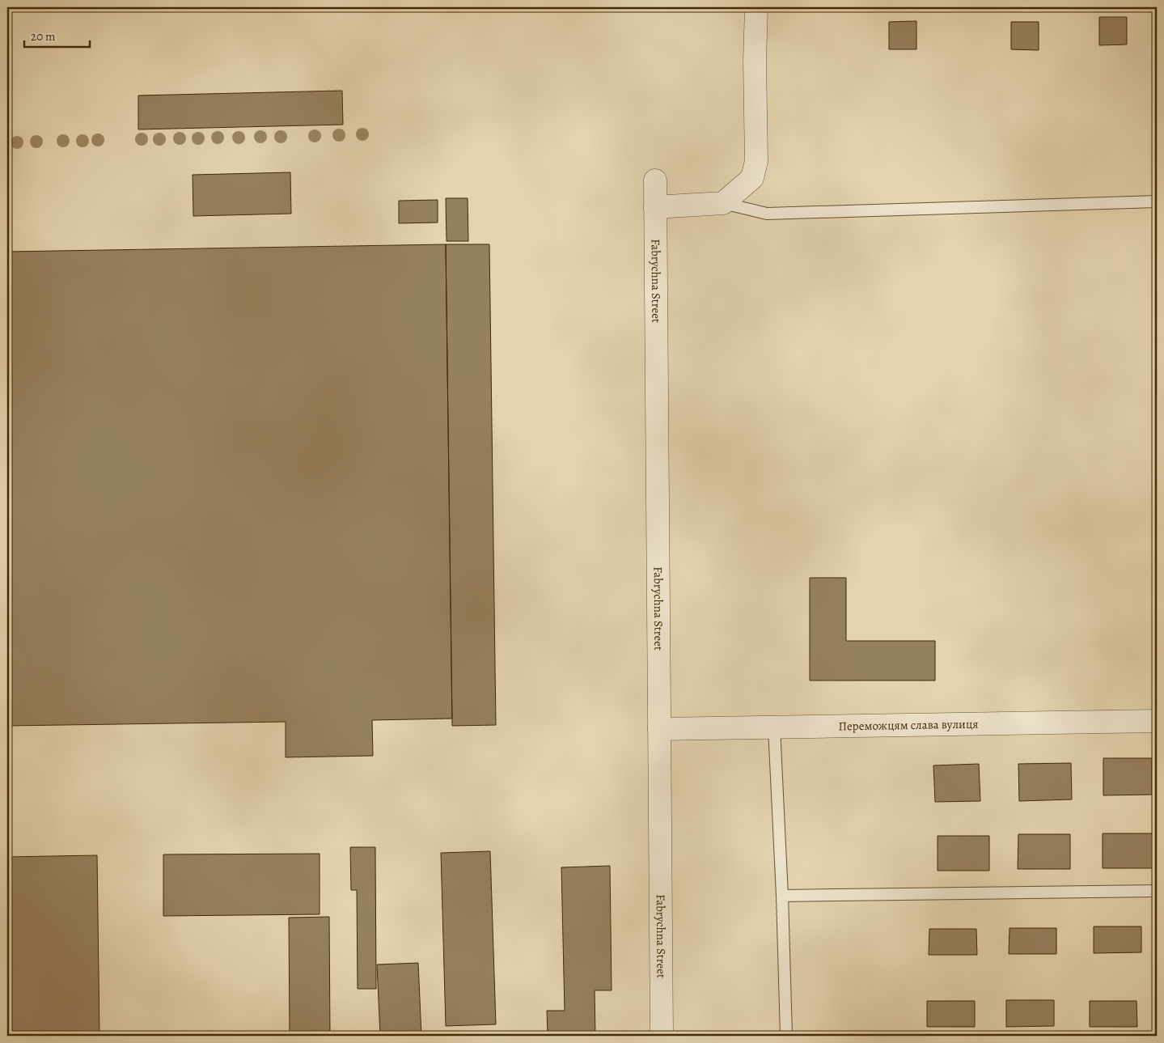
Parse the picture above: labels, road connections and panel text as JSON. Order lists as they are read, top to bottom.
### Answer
{
  "streets": {
    "street": ["Fabrychna Street", "Переможцям слава вулиця"]
  },
  "crossings": [
    ["Fabrychna Street", "Переможцям слава вулиця"]
  ],
  "scale_bar": "20 m"
}
